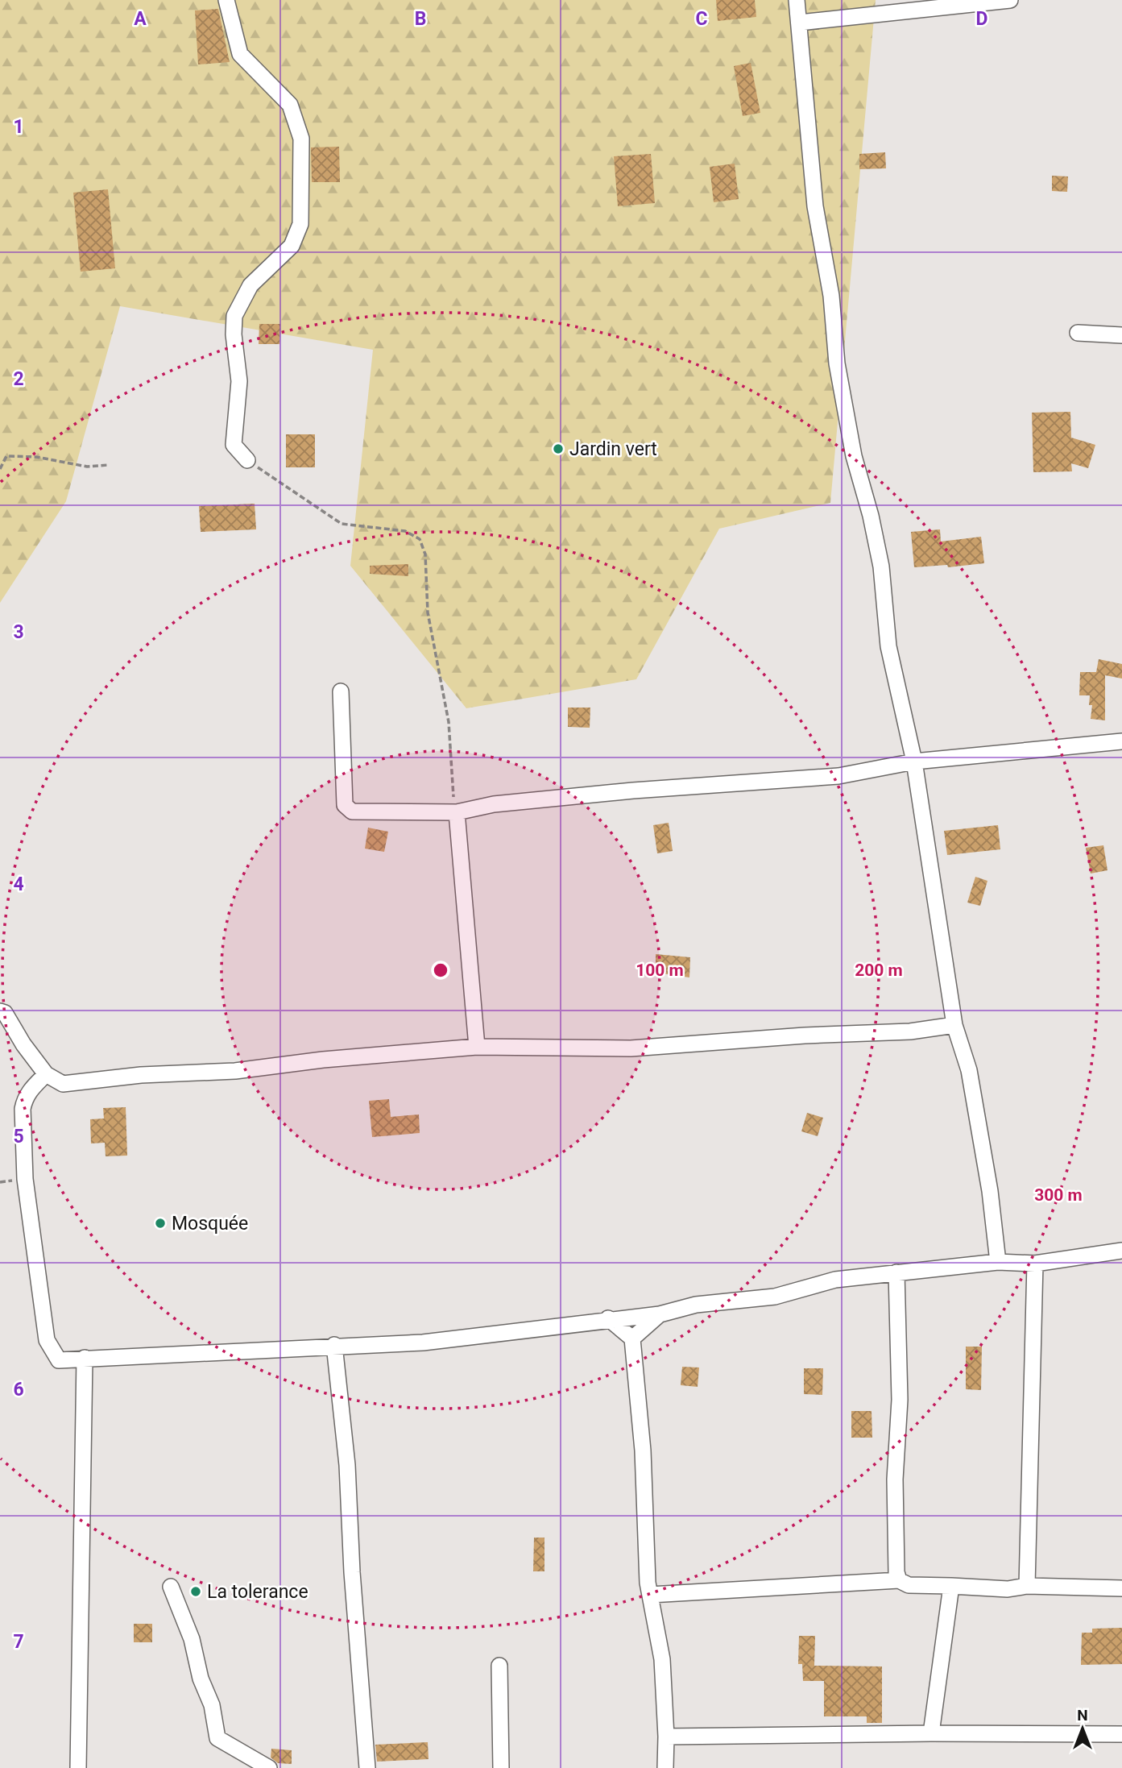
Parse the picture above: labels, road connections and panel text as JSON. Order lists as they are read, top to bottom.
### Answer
{
  "places": ["Jardin vert", "Mosquée", "La tolerance"],
  "north": "top",
  "grid": {
    "columns": [
      "A",
      "B",
      "C",
      "D"
    ],
    "rows": [
      "1",
      "2",
      "3",
      "4",
      "5",
      "6",
      "7"
    ]
  },
  "rings": ["100 m", "200 m", "300 m"]
}
